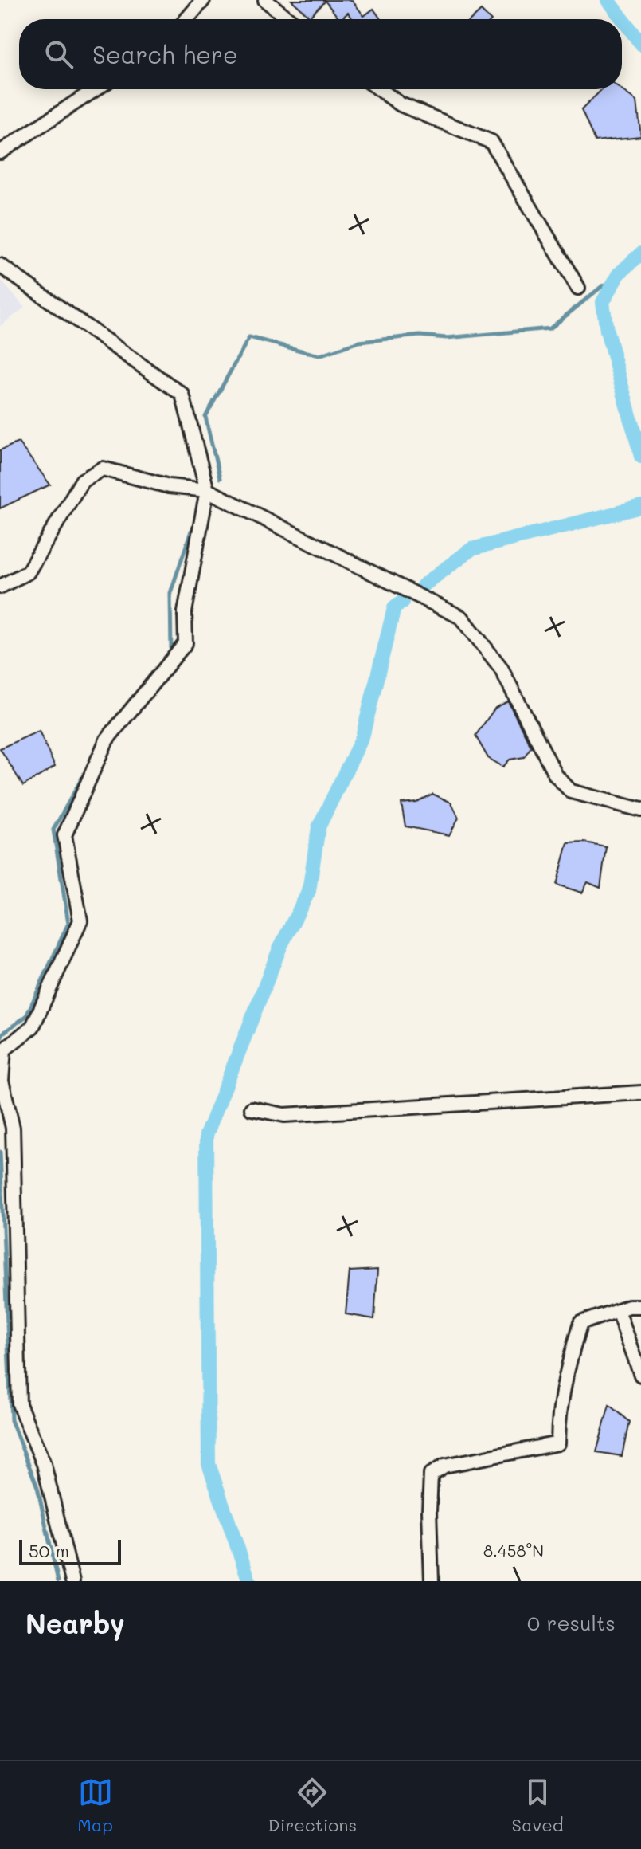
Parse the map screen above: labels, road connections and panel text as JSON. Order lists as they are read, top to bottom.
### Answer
{
  "scale_bar": "50 m",
  "page": {
    "search": "Search here",
    "scale": "50 m",
    "heading": ["Nearby", "0 results"],
    "nav": ["Map", "Directions", "Saved"]
  },
  "coordinates": ["8.458°N"]
}
